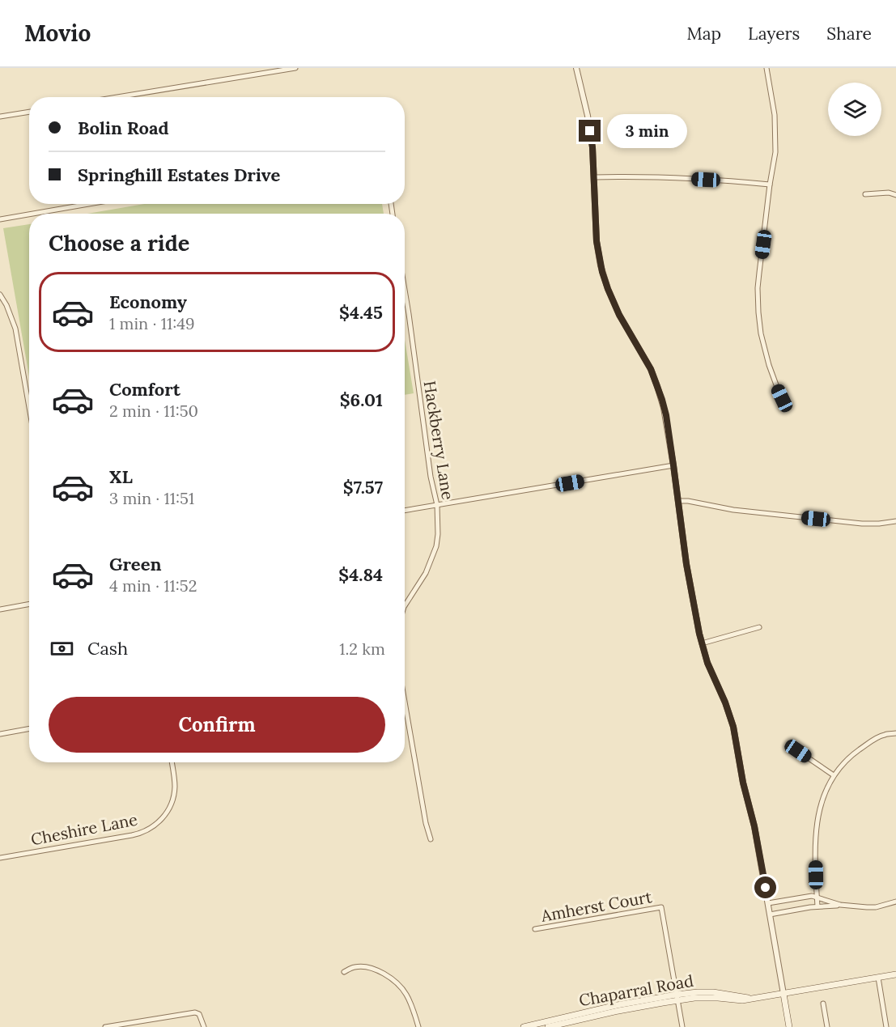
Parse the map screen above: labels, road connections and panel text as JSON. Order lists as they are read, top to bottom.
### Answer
{
  "streets": {
    "main road": ["Chaparral Road"],
    "street": ["Hackberry Lane", "Cheshire Lane", "Amherst Court"]
  },
  "crossings": [
    ["Amherst Court", "Chaparral Road"]
  ],
  "page": {
    "header": "Movio",
    "nav": ["Map", "Layers", "Share"],
    "banner": ["Bolin Road", "Springhill Estates Drive"],
    "bubble": "3 min",
    "heading": "Choose a ride",
    "list": [
      {
        "name": "Economy",
        "note": "1 min · 11:49",
        "value": "$4.45"
      },
      {
        "name": "Comfort",
        "note": "2 min · 11:50",
        "value": "$6.01"
      },
      {
        "name": "XL",
        "note": "3 min · 11:51",
        "value": "$7.57"
      },
      {
        "name": "Green",
        "note": "4 min · 11:52",
        "value": "$4.84"
      }
    ],
    "pay": ["Cash", "1.2 km"],
    "buttons": "Confirm"
  }
}
